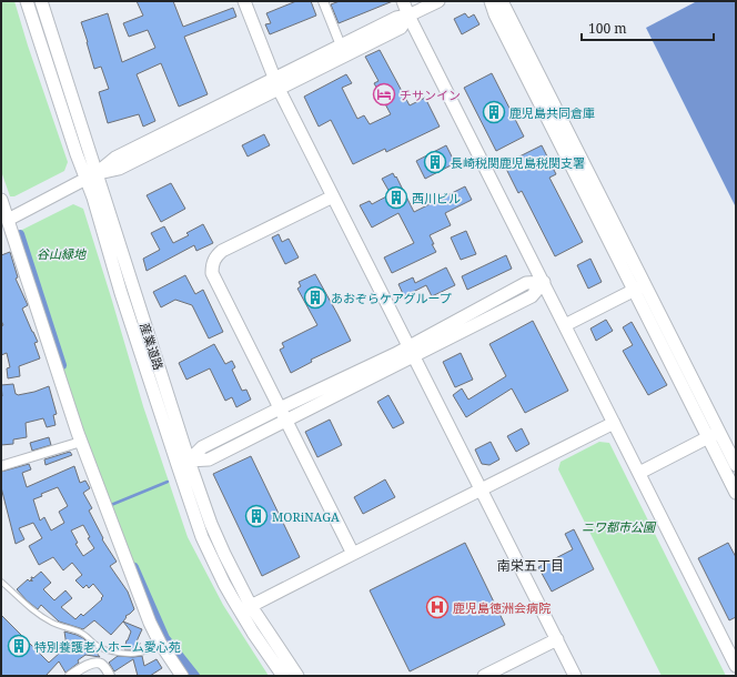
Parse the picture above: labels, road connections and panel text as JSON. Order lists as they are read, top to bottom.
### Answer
{
  "streets": {
    "street": ["産業道路"]
  },
  "districts": ["南栄五丁目"],
  "parks": ["谷山緑地", "ニワ都市公園"],
  "places": {
    "hotel": ["チサンイン"],
    "building": [
      "鹿児島共同倉庫",
      "長崎税関鹿児島税関支署",
      "西川ビル",
      "あおぞらケアグループ",
      "MORiNAGA",
      "特別養護老人ホーム愛心苑"
    ],
    "hospital": ["鹿児島徳洲会病院"]
  },
  "scale_bar": "100 m"
}
